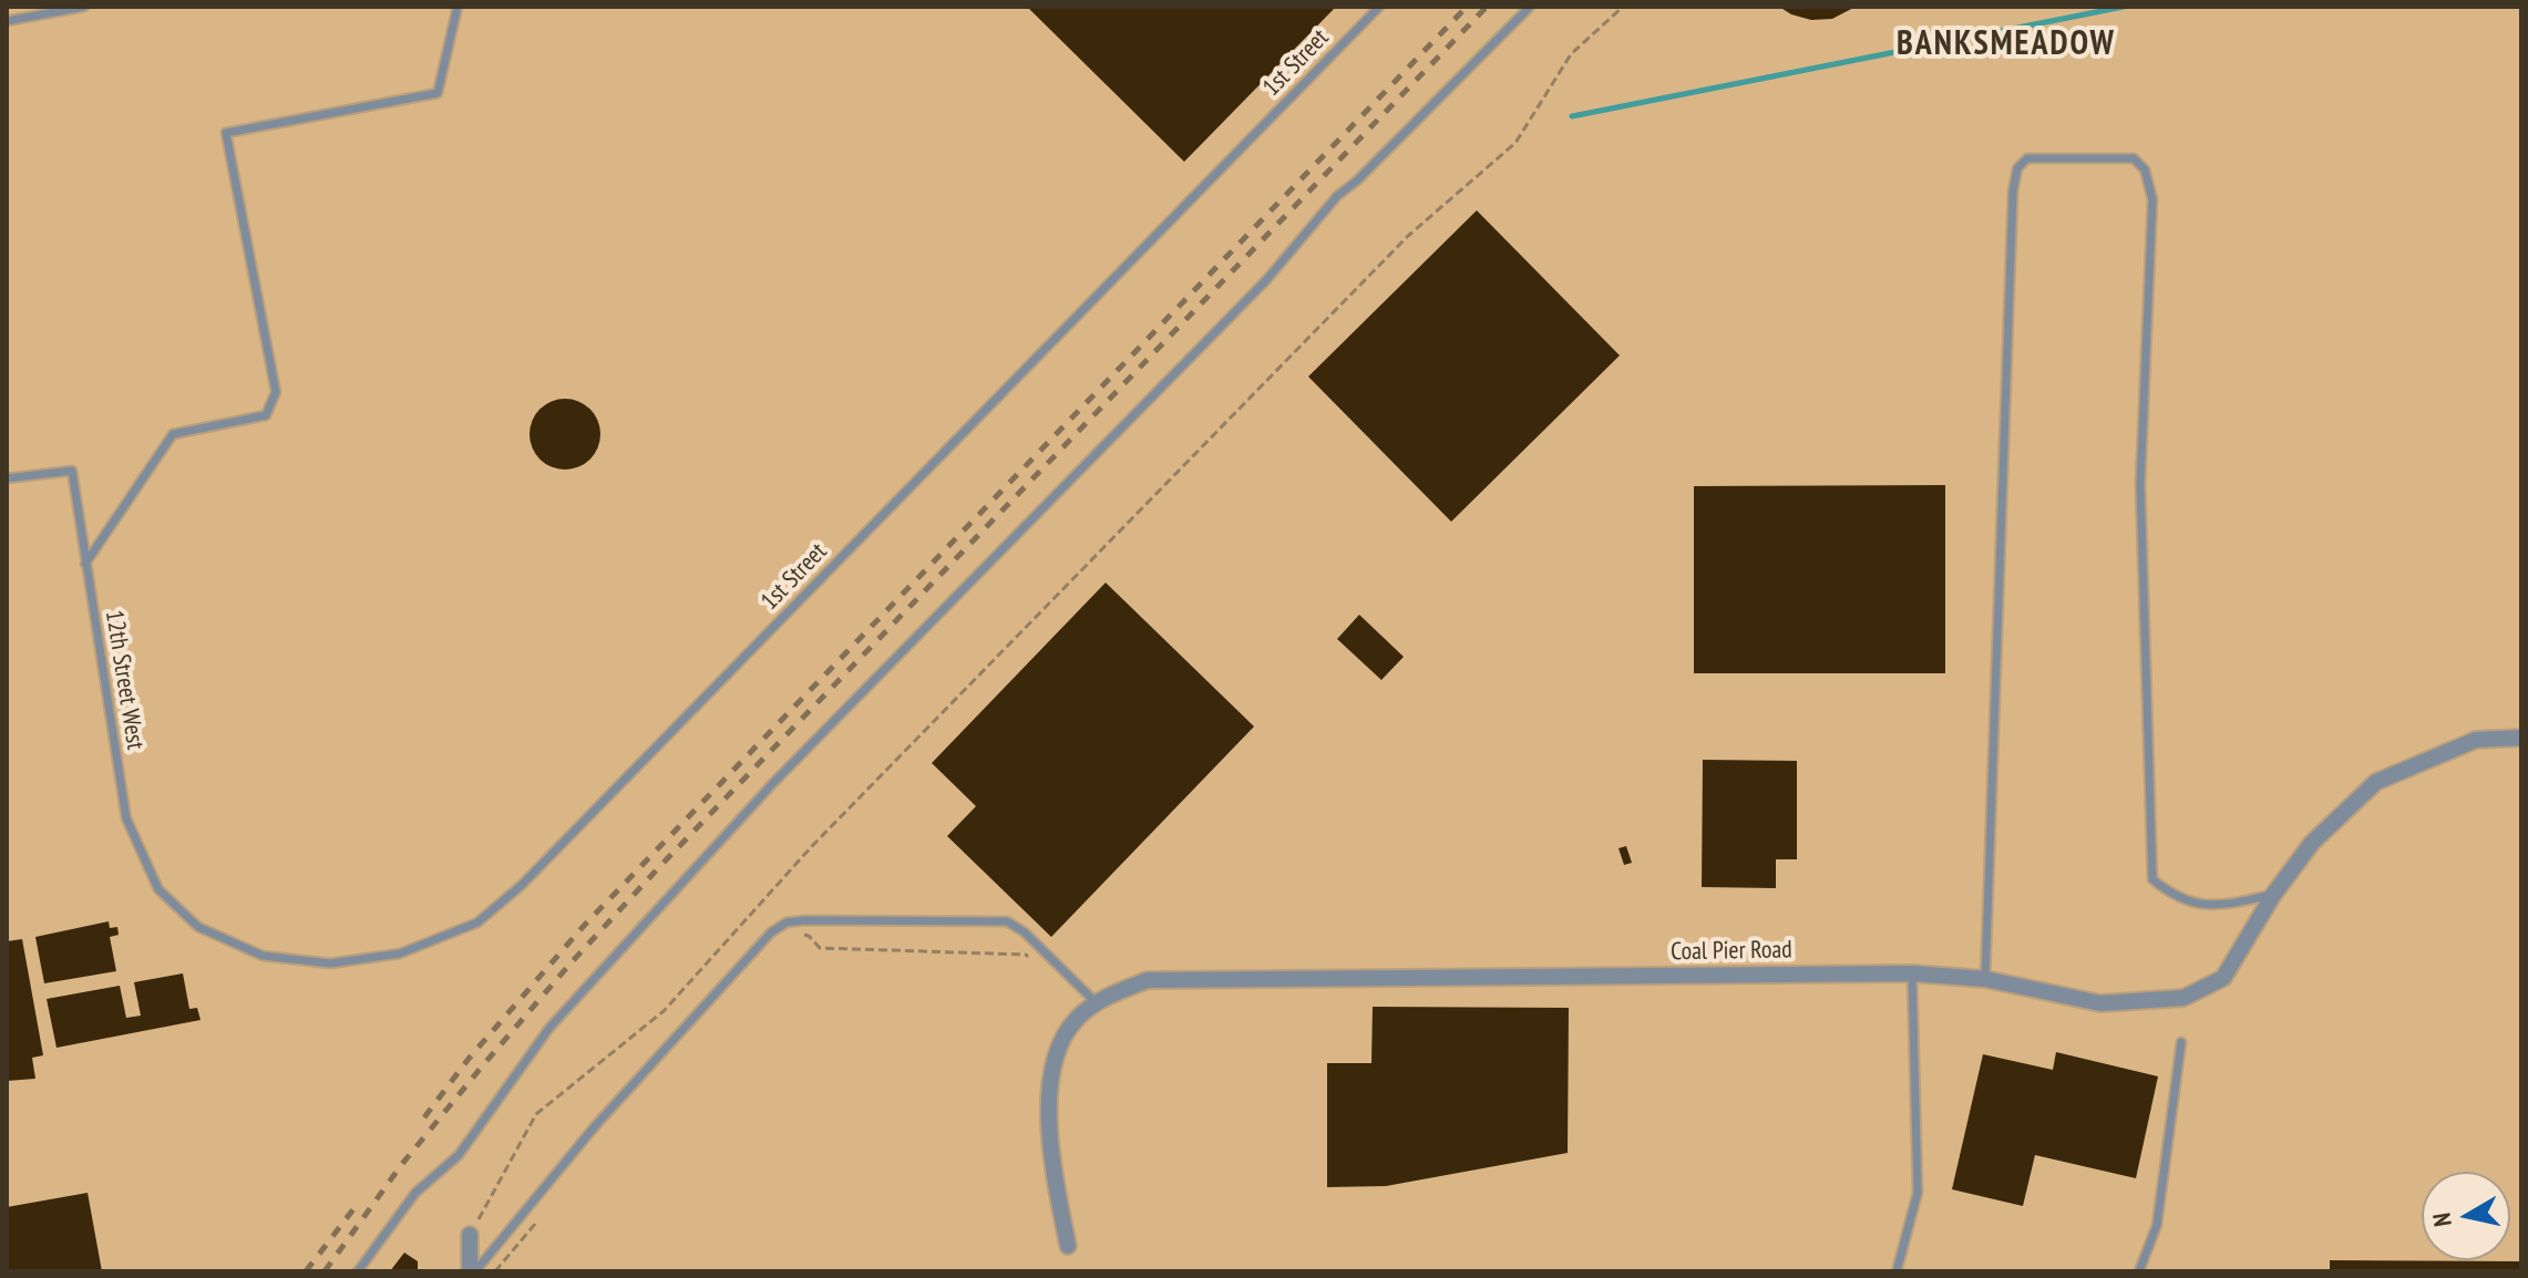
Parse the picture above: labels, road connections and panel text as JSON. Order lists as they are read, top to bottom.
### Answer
{
  "streets": {
    "street": ["Coal Pier Road"],
    "lane": ["1st Street", "12th Street West"]
  },
  "crossings": [
    ["1st Street", "12th Street West"]
  ],
  "districts": ["BANKSMEADOW"],
  "north": "left"
}
